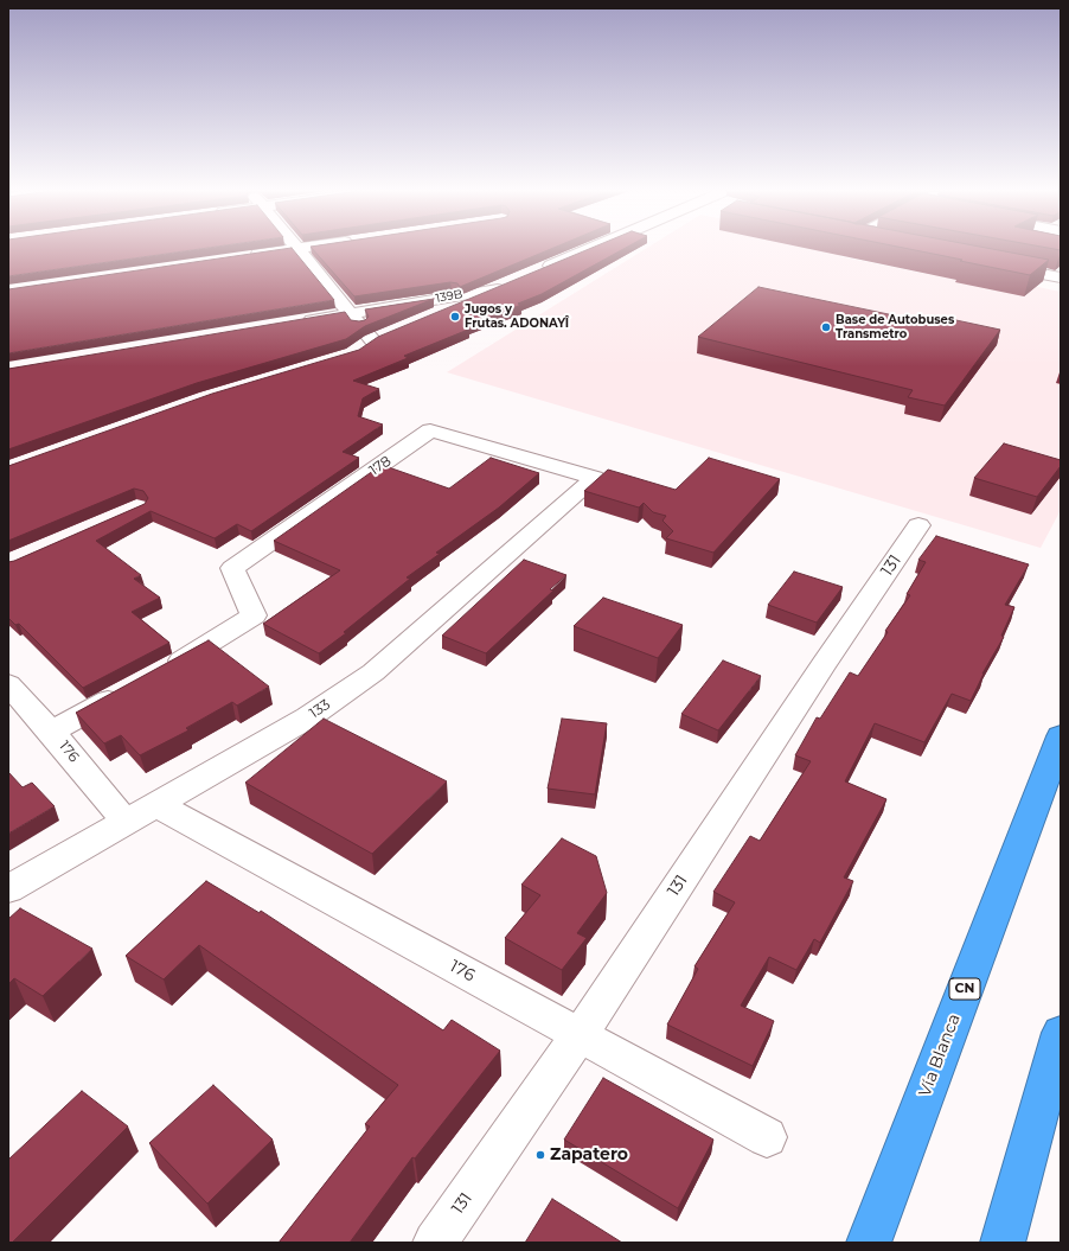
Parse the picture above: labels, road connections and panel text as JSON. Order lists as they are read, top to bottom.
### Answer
{
  "streets": {
    "highway": ["CN", "Vía Blanca"],
    "street": [
      "139B",
      "178",
      "131",
      "133",
      "176"
    ]
  },
  "crossings": [
    ["178", "133"],
    ["131", "176"],
    ["133", "176"]
  ],
  "places": ["Jugos y Frutas. ADONAYÎ", "Base de Autobuses Transmetro", "Zapatero"]
}
